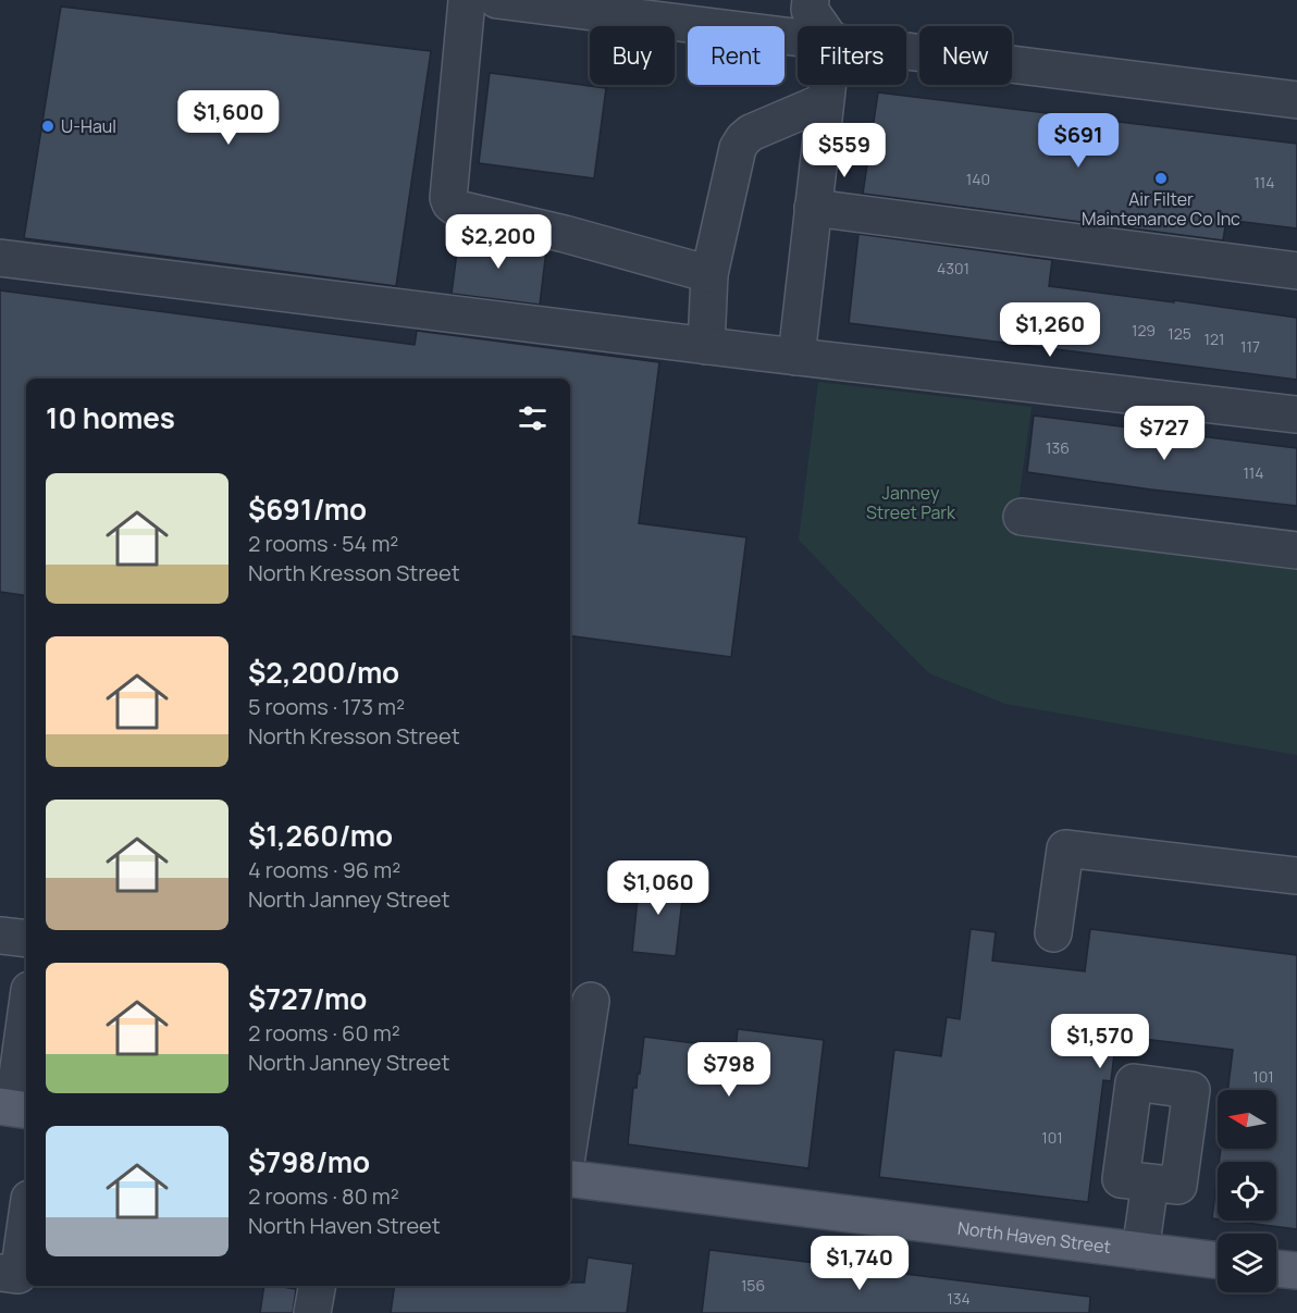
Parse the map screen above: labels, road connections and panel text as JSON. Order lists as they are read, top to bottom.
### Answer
{
  "streets": {
    "main road": ["North Haven Street"]
  },
  "parks": ["Janney Street Park"],
  "places": ["U-Haul", "Air Filter Maintenance Co Inc"],
  "house_numbers": [
    "140",
    "114",
    "4301",
    "129",
    "125",
    "121",
    "117",
    "136",
    "114",
    "101",
    "101",
    "156",
    "134"
  ],
  "north": "left",
  "page": {
    "chip": [
      "Buy",
      "Rent",
      "Filters",
      "New"
    ],
    "price": [
      "$1,600",
      "$691",
      "$559",
      "$2,200",
      "$1,260",
      "$727",
      "$1,060",
      "$1,570",
      "$798",
      "$1,740"
    ],
    "heading": "10 homes",
    "list": [
      {
        "name": "$691/mo",
        "note": "2 rooms · 54 m² · North Kresson Street"
      },
      {
        "name": "$2,200/mo",
        "note": "5 rooms · 173 m² · North Kresson Street"
      },
      {
        "name": "$1,260/mo",
        "note": "4 rooms · 96 m² · North Janney Street"
      },
      {
        "name": "$727/mo",
        "note": "2 rooms · 60 m² · North Janney Street"
      },
      {
        "name": "$798/mo",
        "note": "2 rooms · 80 m² · North Haven Street"
      }
    ]
  }
}
